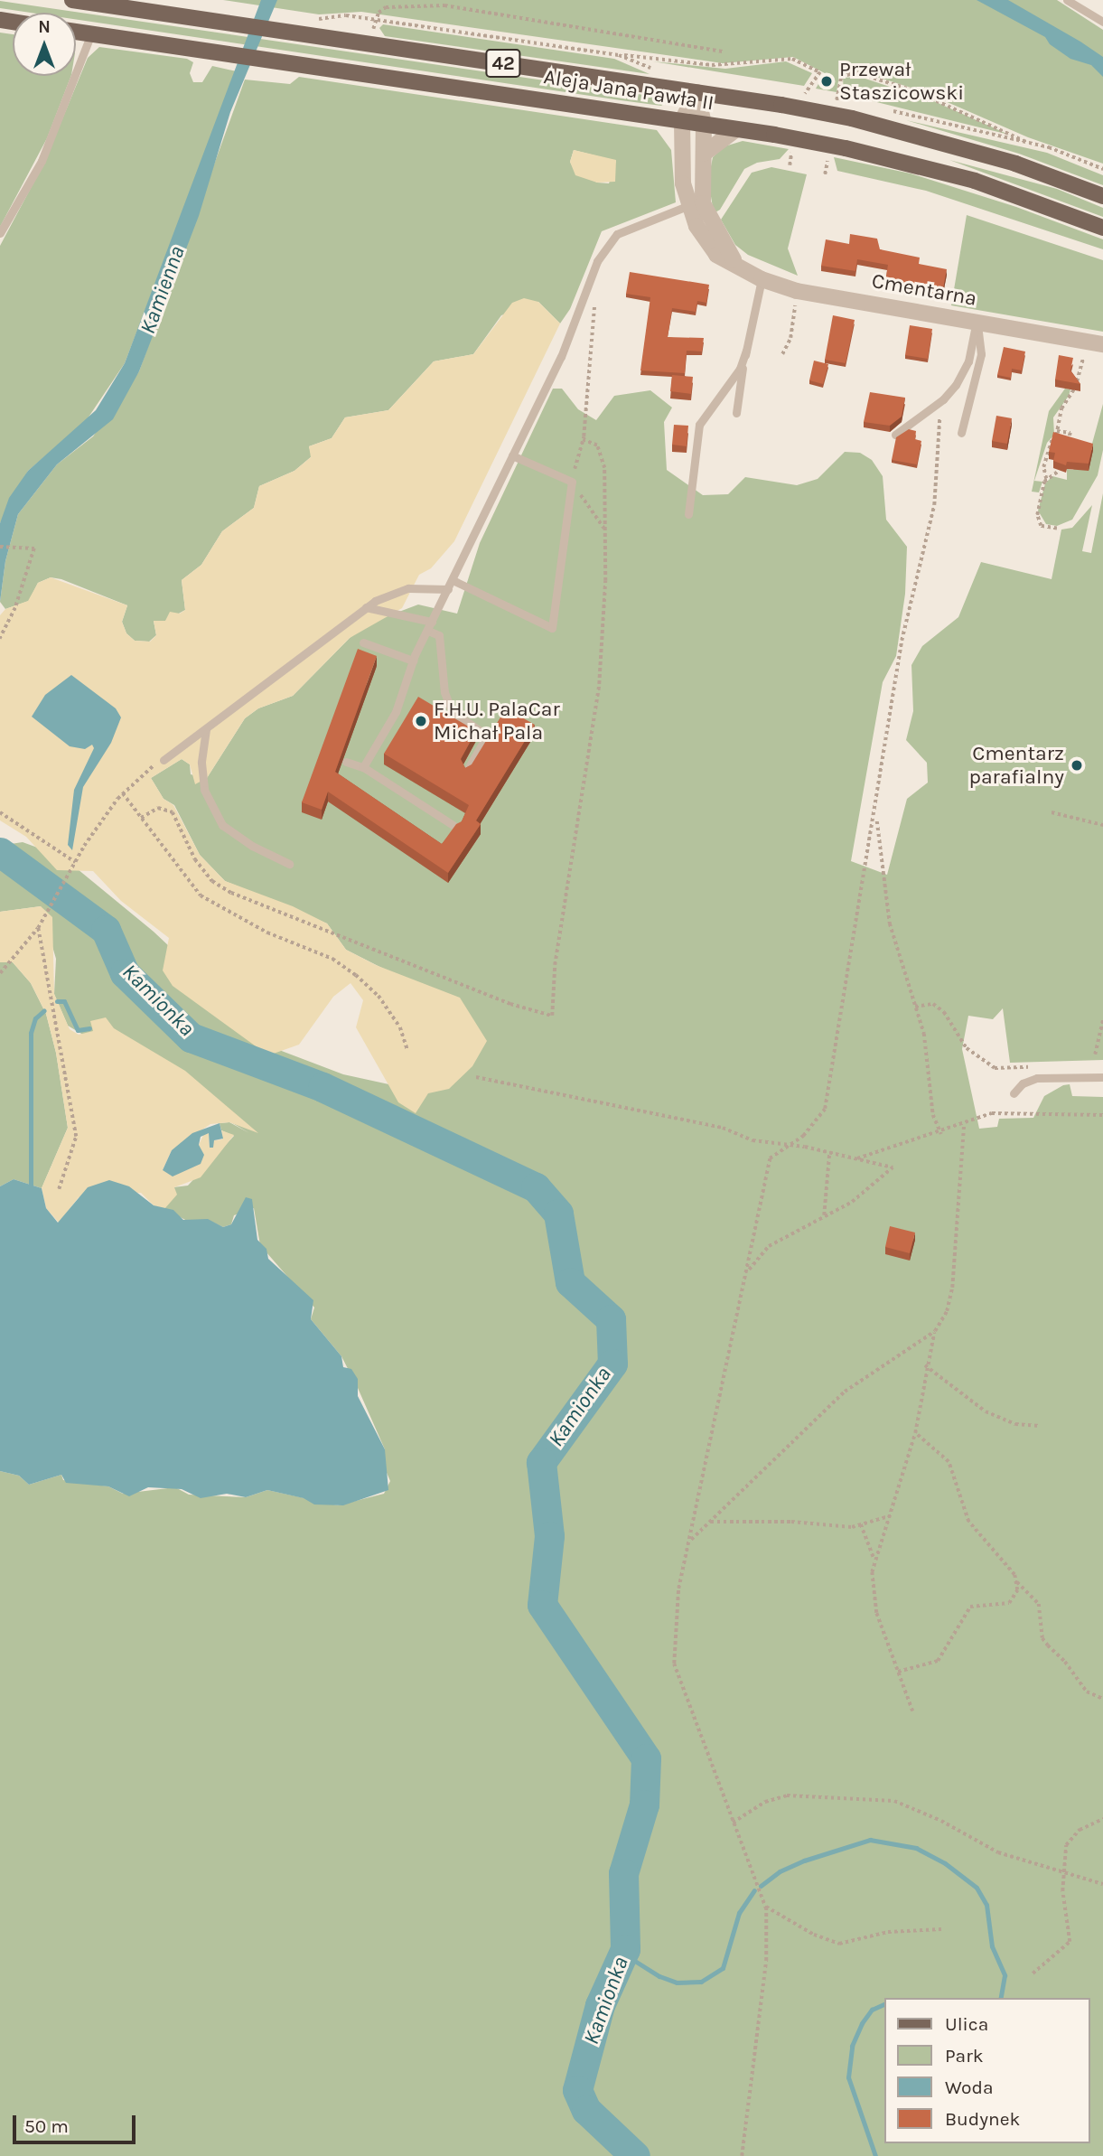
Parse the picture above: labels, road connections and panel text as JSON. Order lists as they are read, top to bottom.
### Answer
{
  "streets": {
    "main road": ["42", "Aleja Jana Pawła II"],
    "street": ["Cmentarna"]
  },
  "crossings": [
    ["Aleja Jana Pawła II", "Cmentarna"]
  ],
  "water": ["Kamienna", "Kamionka"],
  "places": ["Przewał Staszicowski", "F.H.U. PalaCar Michał Pala", "Cmentarz parafialny"],
  "legend": [
    "Ulica",
    "Park",
    "Woda",
    "Budynek"
  ],
  "scale_bar": "50 m",
  "north": "top"
}
